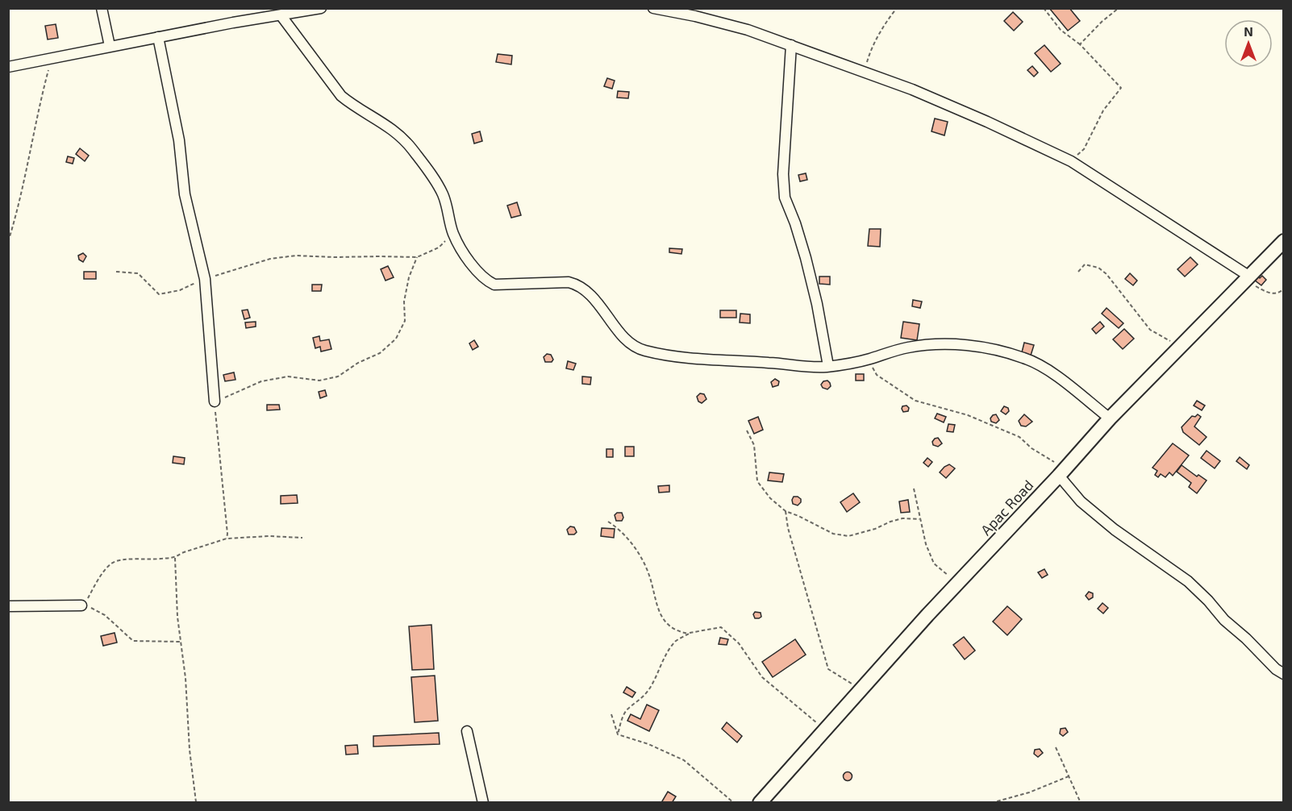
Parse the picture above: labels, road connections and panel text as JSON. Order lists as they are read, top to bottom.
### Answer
{
  "streets": {
    "main road": ["Apac Road"]
  },
  "north": "top"
}
